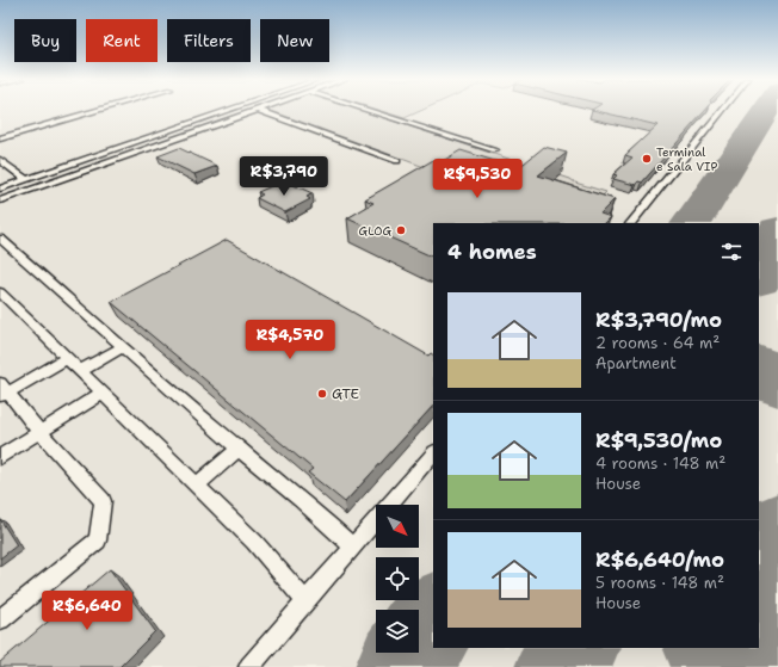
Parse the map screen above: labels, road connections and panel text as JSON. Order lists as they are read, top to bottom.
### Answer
{
  "places": ["Terminal e Sala VIP", "GLOG", "GTE"],
  "north": "bottom right",
  "page": {
    "chip": [
      "Buy",
      "Rent",
      "Filters",
      "New"
    ],
    "price": [
      "R$3,790",
      "R$9,530",
      "R$4,570",
      "R$6,640"
    ],
    "heading": "4 homes",
    "list": [
      {
        "name": "R$3,790/mo",
        "note": "2 rooms · 64 m² · Apartment"
      },
      {
        "name": "R$9,530/mo",
        "note": "4 rooms · 148 m² · House"
      },
      {
        "name": "R$6,640/mo",
        "note": "5 rooms · 148 m² · House"
      }
    ]
  }
}
